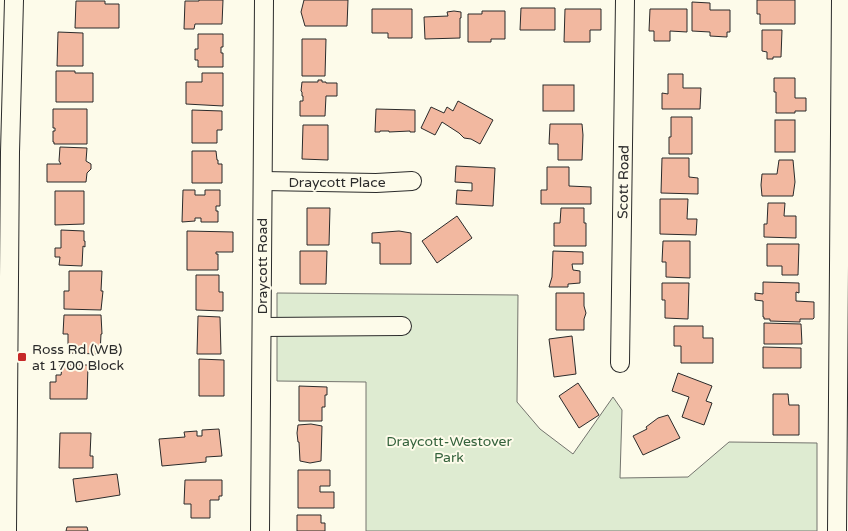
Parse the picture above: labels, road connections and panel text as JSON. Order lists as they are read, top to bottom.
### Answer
{
  "streets": {
    "street": ["Draycott Place", "Scott Road", "Draycott Road"]
  },
  "crossings": [
    ["Draycott Place", "Draycott Road"]
  ],
  "parks": ["Draycott-Westover Park"],
  "places": {
    "transit": ["Ross Rd (WB) at 1700 Block"]
  }
}
